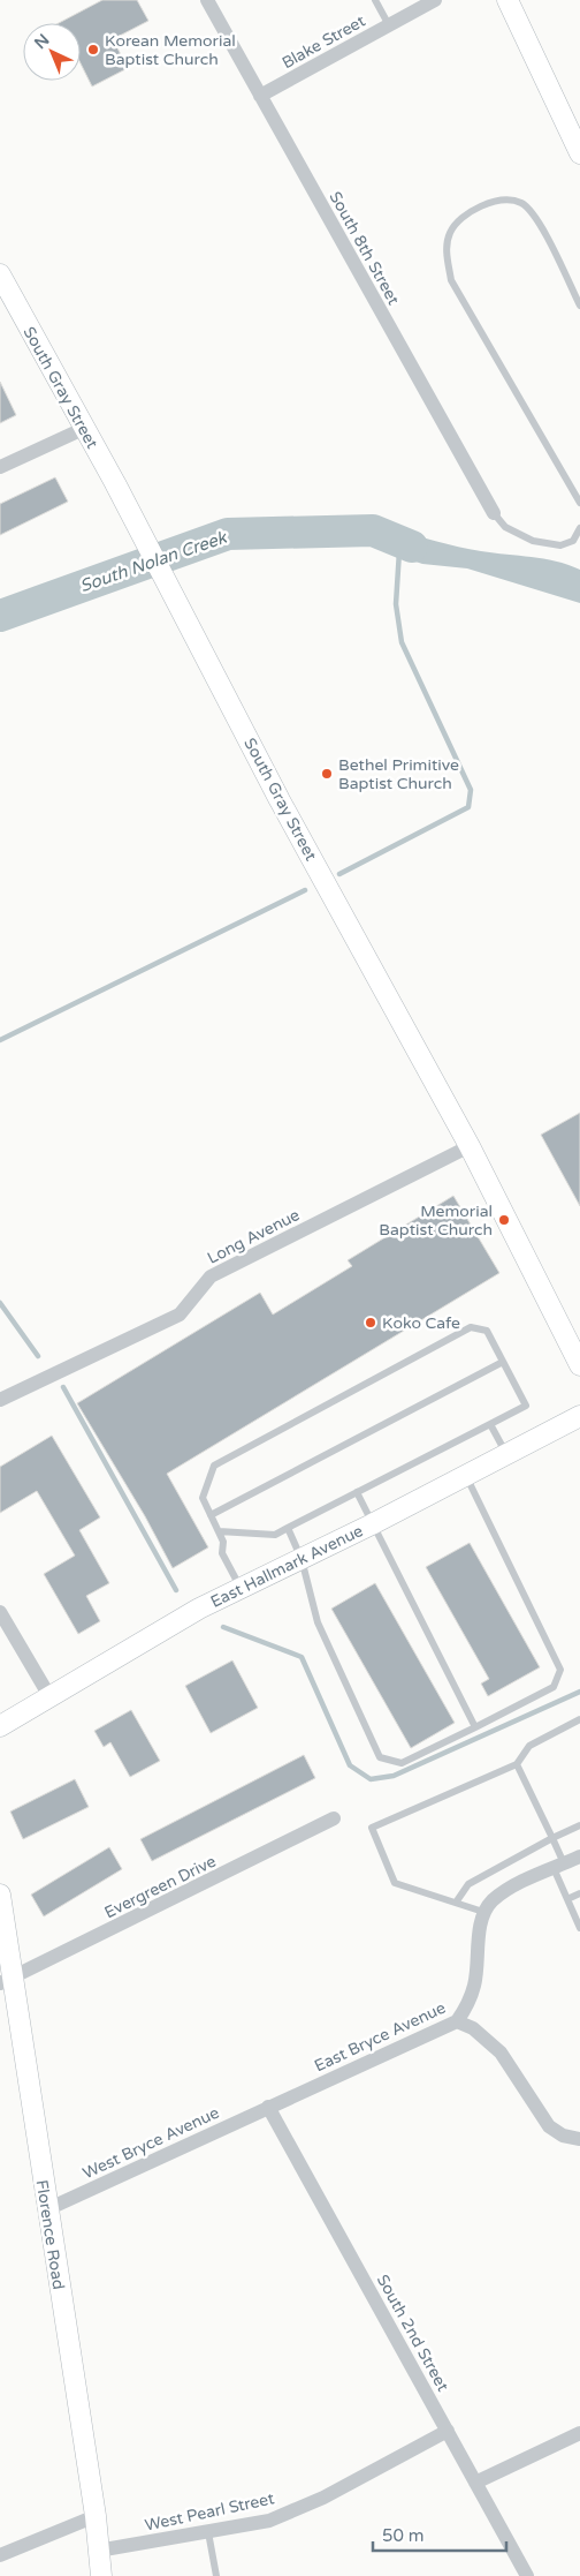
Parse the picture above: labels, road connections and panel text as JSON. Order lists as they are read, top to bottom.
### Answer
{
  "streets": {
    "street": [
      "Blake Street",
      "South 8th Street",
      "South Gray Street",
      "Long Avenue",
      "East Hallmark Avenue",
      "Evergreen Drive",
      "East Bryce Avenue",
      "West Bryce Avenue",
      "Florence Road",
      "South 2nd Street",
      "West Pearl Street"
    ]
  },
  "crossings": [
    ["Blake Street", "South 8th Street"],
    ["South Gray Street", "Long Avenue"],
    ["Evergreen Drive", "Florence Road"],
    ["East Bryce Avenue", "West Bryce Avenue"],
    ["East Bryce Avenue", "South 2nd Street"],
    ["West Bryce Avenue", "Florence Road"],
    ["West Bryce Avenue", "South 2nd Street"],
    ["Florence Road", "West Pearl Street"],
    ["South 2nd Street", "West Pearl Street"]
  ],
  "water": ["South Nolan Creek"],
  "places": [
    "Korean Memorial Baptist Church",
    "Bethel Primitive Baptist Church",
    "Memorial Baptist Church",
    "Koko Cafe"
  ],
  "scale_bar": "50 m",
  "north": "top left"
}
